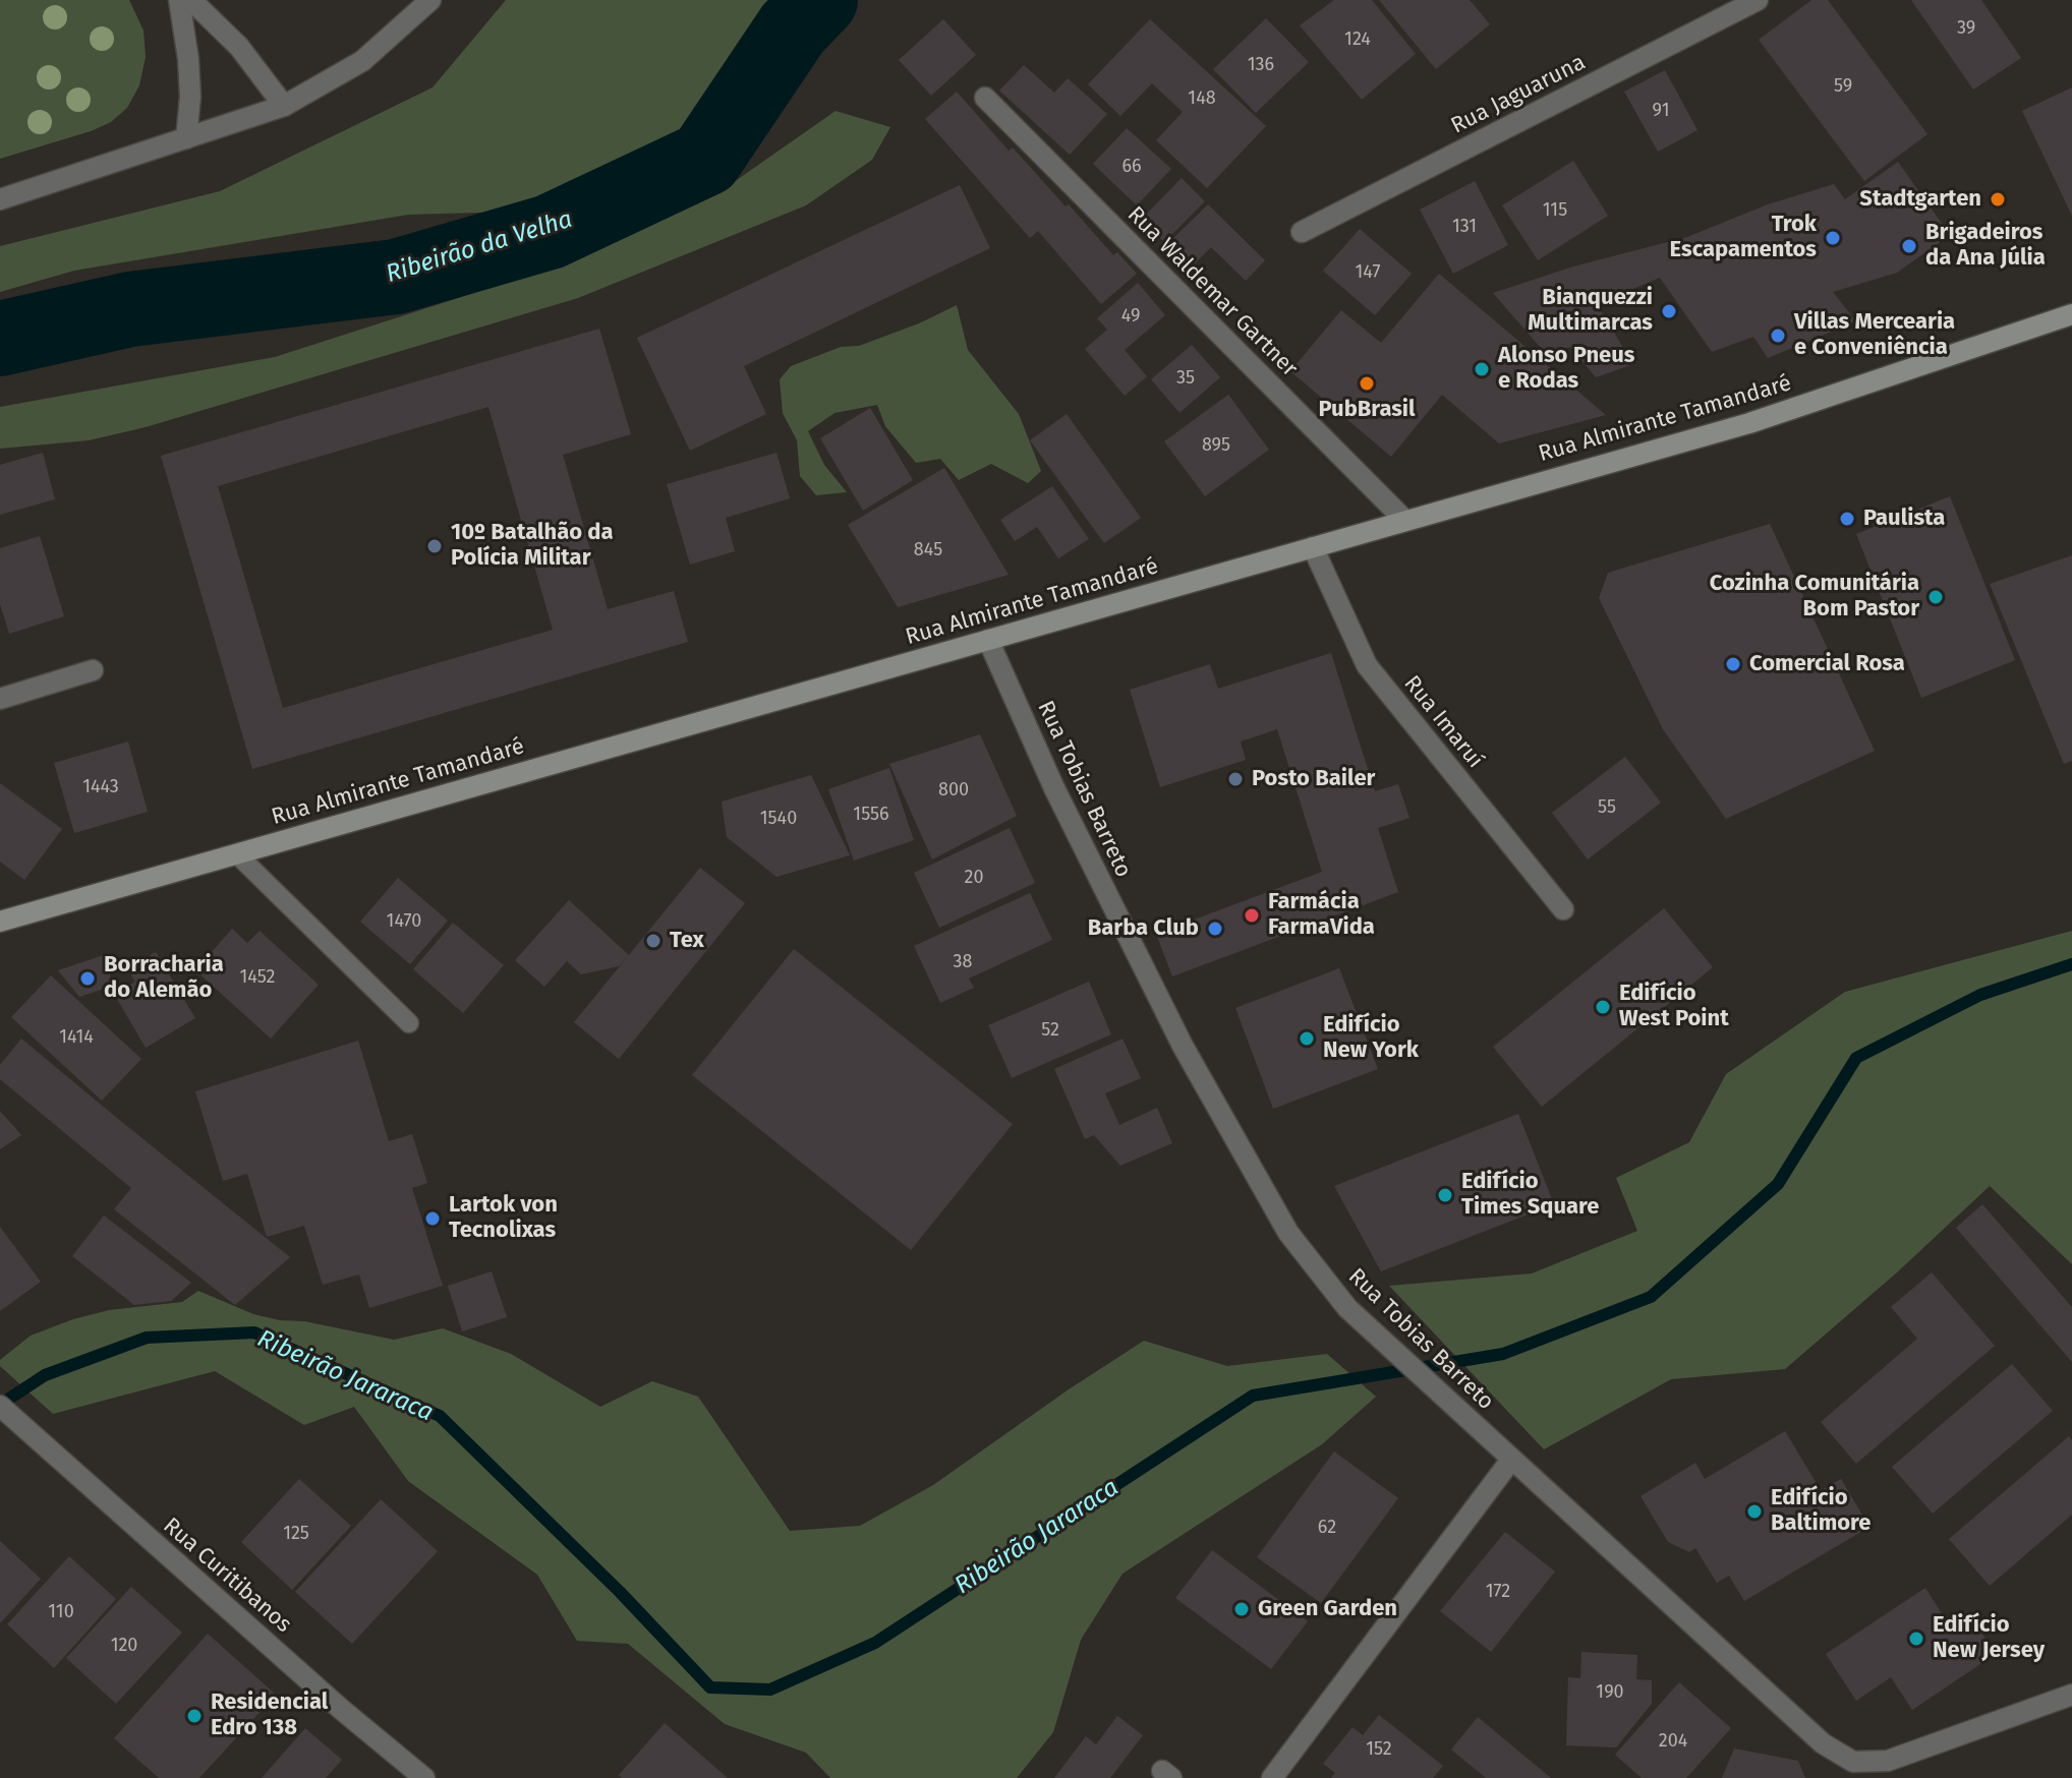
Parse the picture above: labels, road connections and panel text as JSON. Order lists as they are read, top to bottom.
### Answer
{
  "streets": {
    "main road": ["Rua Almirante Tamandaré"],
    "street": [
      "Rua Jaguaruna",
      "Rua Waldemar Gartner",
      "Rua Imaruí",
      "Rua Tobias Barreto",
      "Rua Curitibanos"
    ]
  },
  "crossings": [
    ["Rua Waldemar Gartner", "Rua Almirante Tamandaré"],
    ["Rua Almirante Tamandaré", "Rua Imaruí"],
    ["Rua Almirante Tamandaré", "Rua Tobias Barreto"]
  ],
  "water": ["Ribeirão da Velha", "Ribeirão Jararaca"],
  "places": [
    "Stadtgarten",
    "Trok Escapamentos",
    "Brigadeiros da Ana Júlia",
    "Bianquezzi Multimarcas",
    "Villas Mercearia e Conveniência",
    "Alonso Pneus e Rodas",
    "PubBrasil",
    "Paulista",
    "10º Batalhão da Polícia Militar",
    "Cozinha Comunitária Bom Pastor",
    "Comercial Rosa",
    "Posto Bailer",
    "Farmácia FarmaVida",
    "Barba Club",
    "Tex",
    "Borracharia do Alemão",
    "Edifício West Point",
    "Edifício New York",
    "Edifício Times Square",
    "Lartok von Tecnolixas",
    "Edifício Baltimore",
    "Green Garden",
    "Edifício New Jersey",
    "Residencial Edro 138"
  ],
  "house_numbers": [
    "39",
    "124",
    "136",
    "59",
    "148",
    "91",
    "66",
    "115",
    "131",
    "147",
    "49",
    "35",
    "895",
    "845",
    "1443",
    "800",
    "55",
    "1556",
    "1540",
    "20",
    "1470",
    "38",
    "1452",
    "52",
    "1414",
    "62",
    "125",
    "172",
    "110",
    "120",
    "190",
    "204",
    "152"
  ]
}
